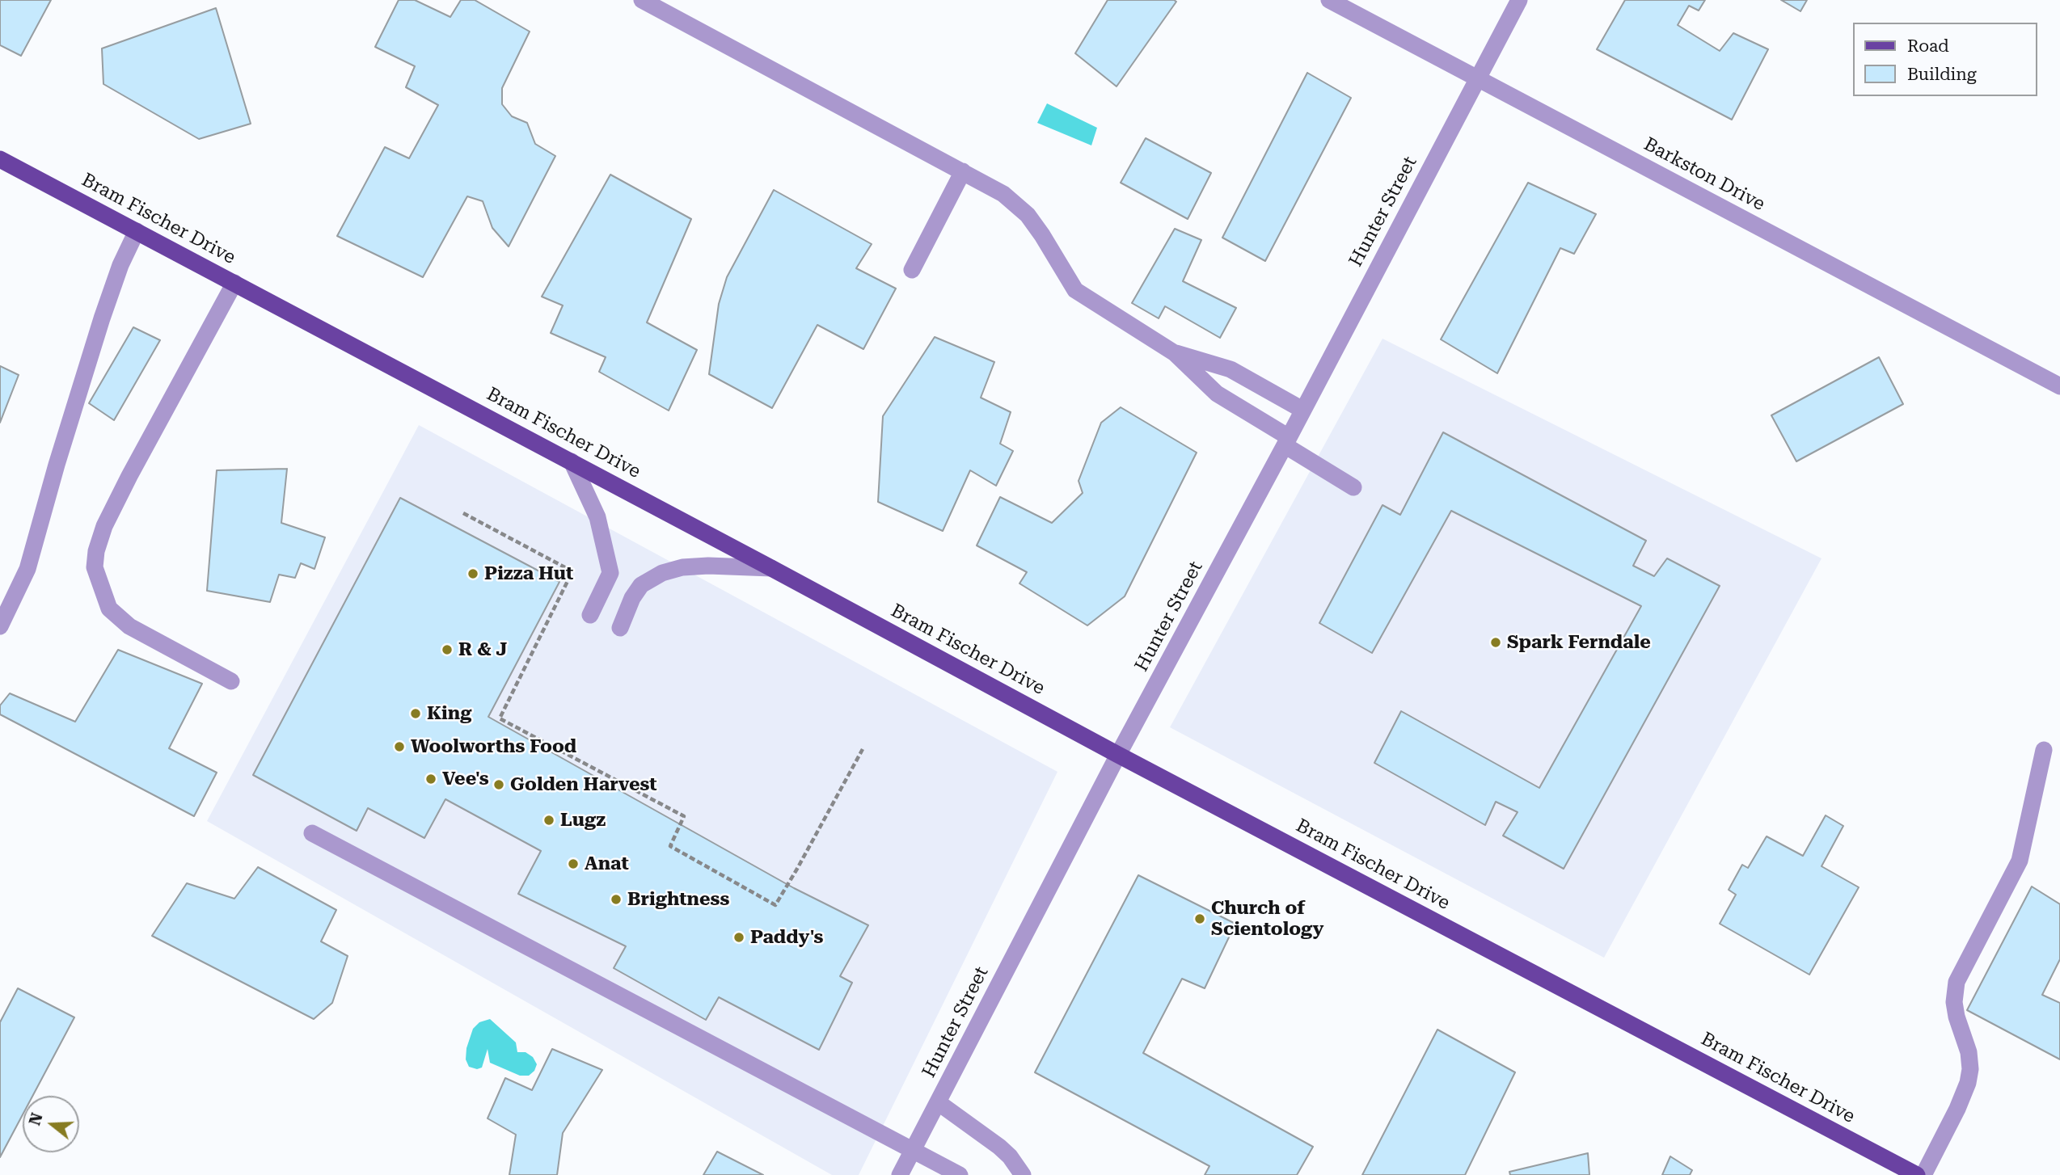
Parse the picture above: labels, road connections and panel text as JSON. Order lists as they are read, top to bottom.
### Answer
{
  "streets": {
    "main road": ["Bram Fischer Drive"],
    "street": ["Barkston Drive", "Hunter Street"]
  },
  "crossings": [
    ["Barkston Drive", "Hunter Street"],
    ["Hunter Street", "Bram Fischer Drive"]
  ],
  "places": [
    "Pizza Hut",
    "Spark Ferndale",
    "R & J",
    "King",
    "Woolworths Food",
    "Vee's",
    "Golden Harvest",
    "Lugz",
    "Anat",
    "Brightness",
    "Church of Scientology",
    "Paddy's"
  ],
  "legend": ["Road", "Building"],
  "north": "left"
}
